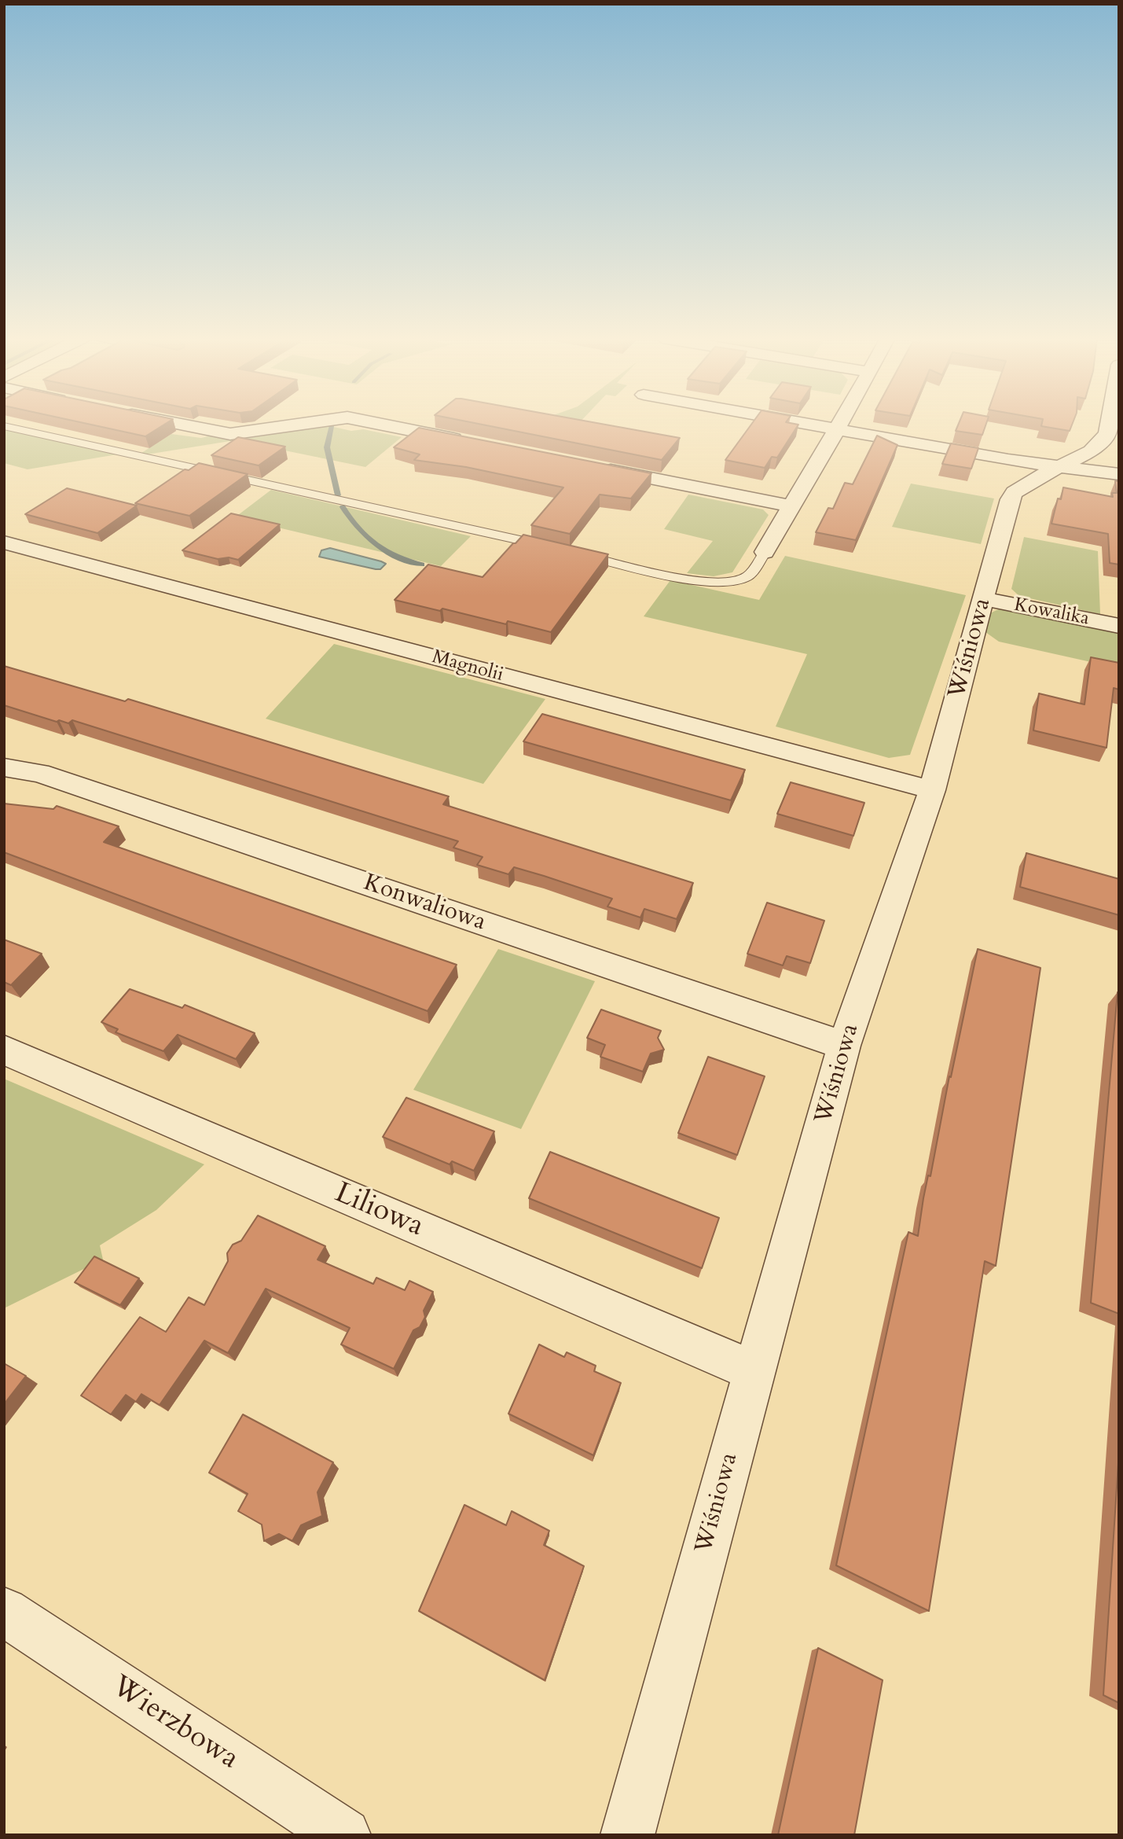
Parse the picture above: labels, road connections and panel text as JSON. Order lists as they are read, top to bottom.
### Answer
{
  "streets": {
    "street": [
      "Kowalika",
      "Wiśniowa",
      "Magnolii",
      "Konwaliowa",
      "Liliowa",
      "Wierzbowa"
    ]
  },
  "crossings": [
    ["Kowalika", "Wiśniowa"],
    ["Wiśniowa", "Magnolii"],
    ["Wiśniowa", "Konwaliowa"],
    ["Wiśniowa", "Liliowa"]
  ]
}
